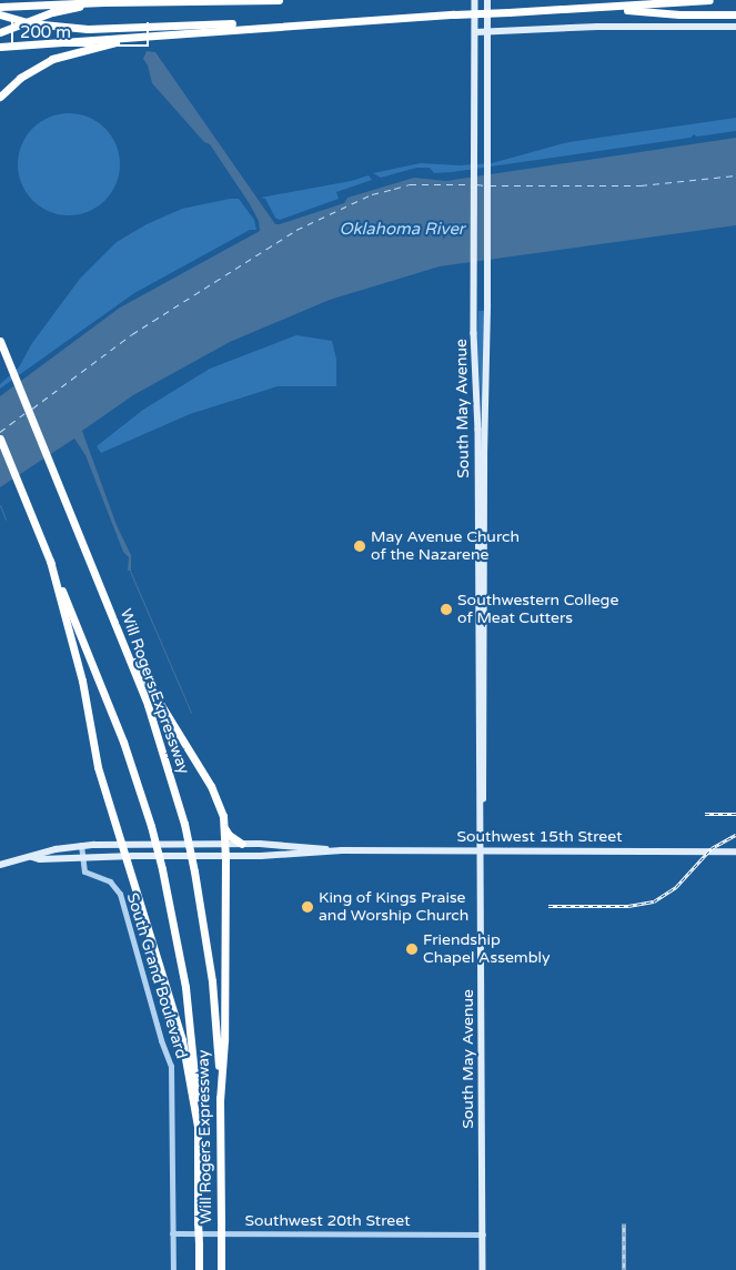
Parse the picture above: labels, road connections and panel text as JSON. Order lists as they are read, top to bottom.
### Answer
{
  "streets": {
    "highway": ["Will Rogers Expressway"],
    "main road": ["South May Avenue", "Southwest 15th Street"],
    "street": ["South Grand Boulevard", "Southwest 20th Street"]
  },
  "crossings": [
    ["South May Avenue", "Southwest 15th Street"],
    ["South May Avenue", "Southwest 20th Street"],
    ["Southwest 15th Street", "South Grand Boulevard"],
    ["South Grand Boulevard", "Southwest 20th Street"]
  ],
  "water": ["Oklahoma River"],
  "places": [
    "May Avenue Church of the Nazarene",
    "Southwestern College of Meat Cutters",
    "King of Kings Praise and Worship Church",
    "Friendship Chapel Assembly"
  ],
  "scale_bar": "200 m"
}
